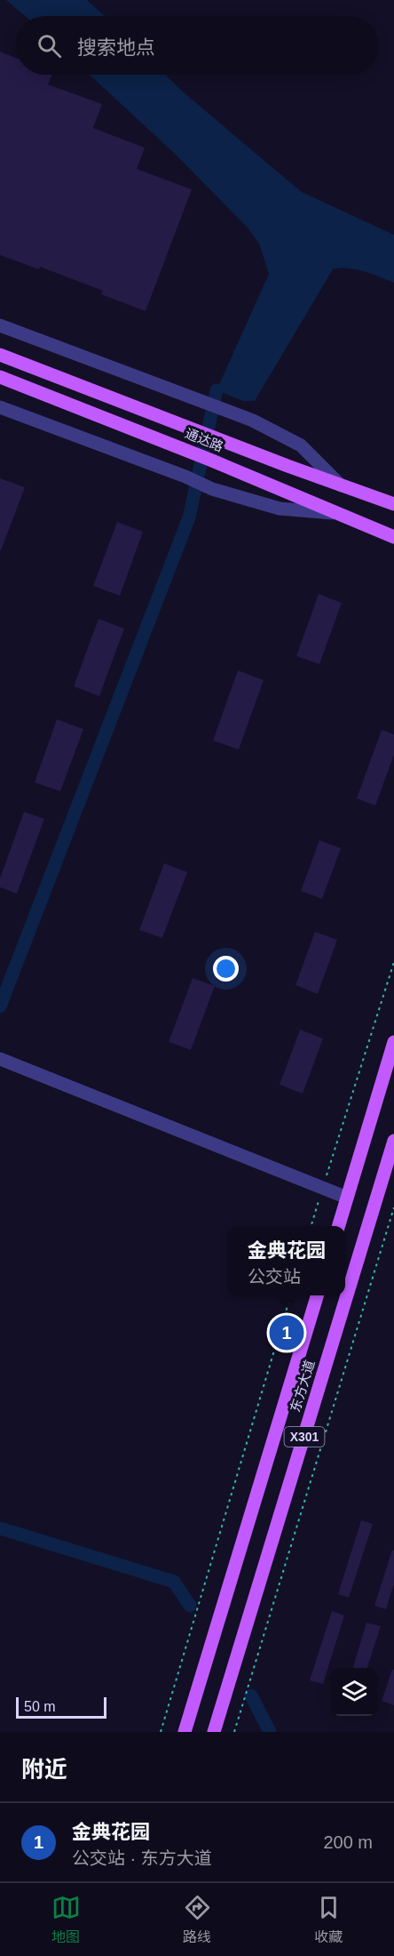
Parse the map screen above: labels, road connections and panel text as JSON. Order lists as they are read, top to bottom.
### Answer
{
  "streets": {
    "main road": ["通达路", "东方大道", "X301"]
  },
  "scale_bar": "50 m",
  "page": {
    "search": "搜索地点",
    "popup": ["金典花园", "公交站"],
    "pins": "1",
    "scale": "50 m",
    "heading": "附近",
    "list": [
      {
        "mark": "1",
        "name": "金典花园",
        "note": "公交站 · 东方大道",
        "value": "200 m"
      }
    ],
    "nav": ["地图", "路线", "收藏"]
  }
}
